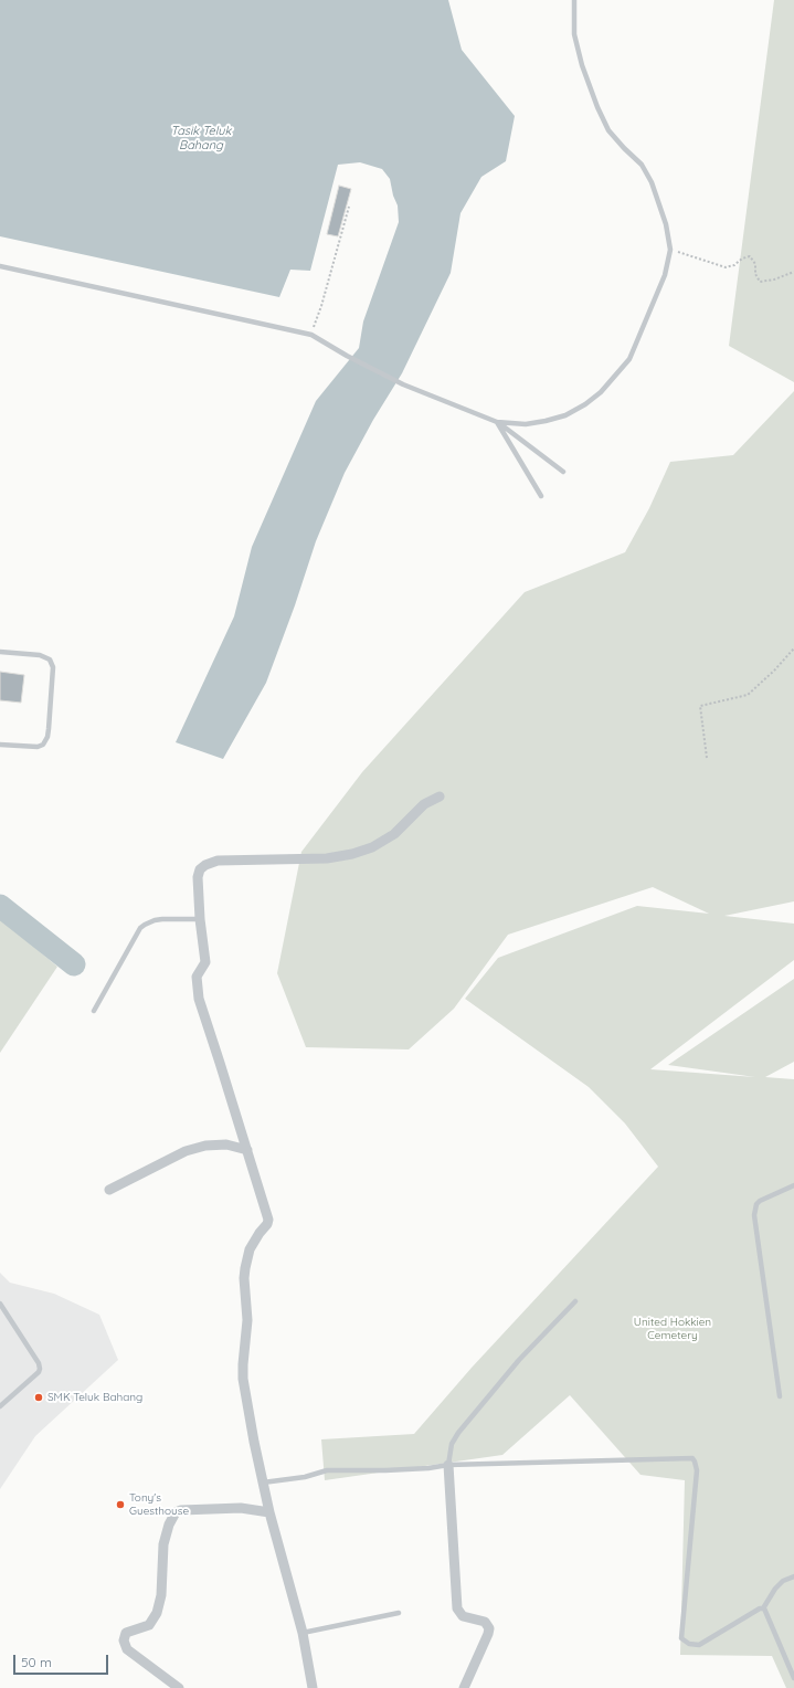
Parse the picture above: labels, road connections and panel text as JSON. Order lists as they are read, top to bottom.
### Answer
{
  "water": ["Tasik Teluk Bahang"],
  "parks": ["United Hokkien Cemetery"],
  "places": ["SMK Teluk Bahang", "Tony's Guesthouse"],
  "scale_bar": "50 m"
}
